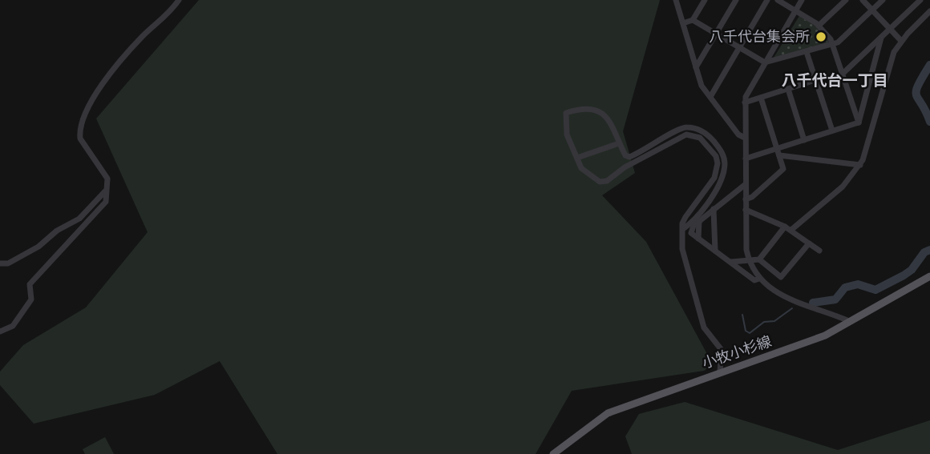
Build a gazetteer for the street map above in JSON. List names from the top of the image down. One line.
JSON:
{"streets":{"main road":["小牧小杉線"]},"districts":["八千代台一丁目"],"places":["八千代台集会所"]}
